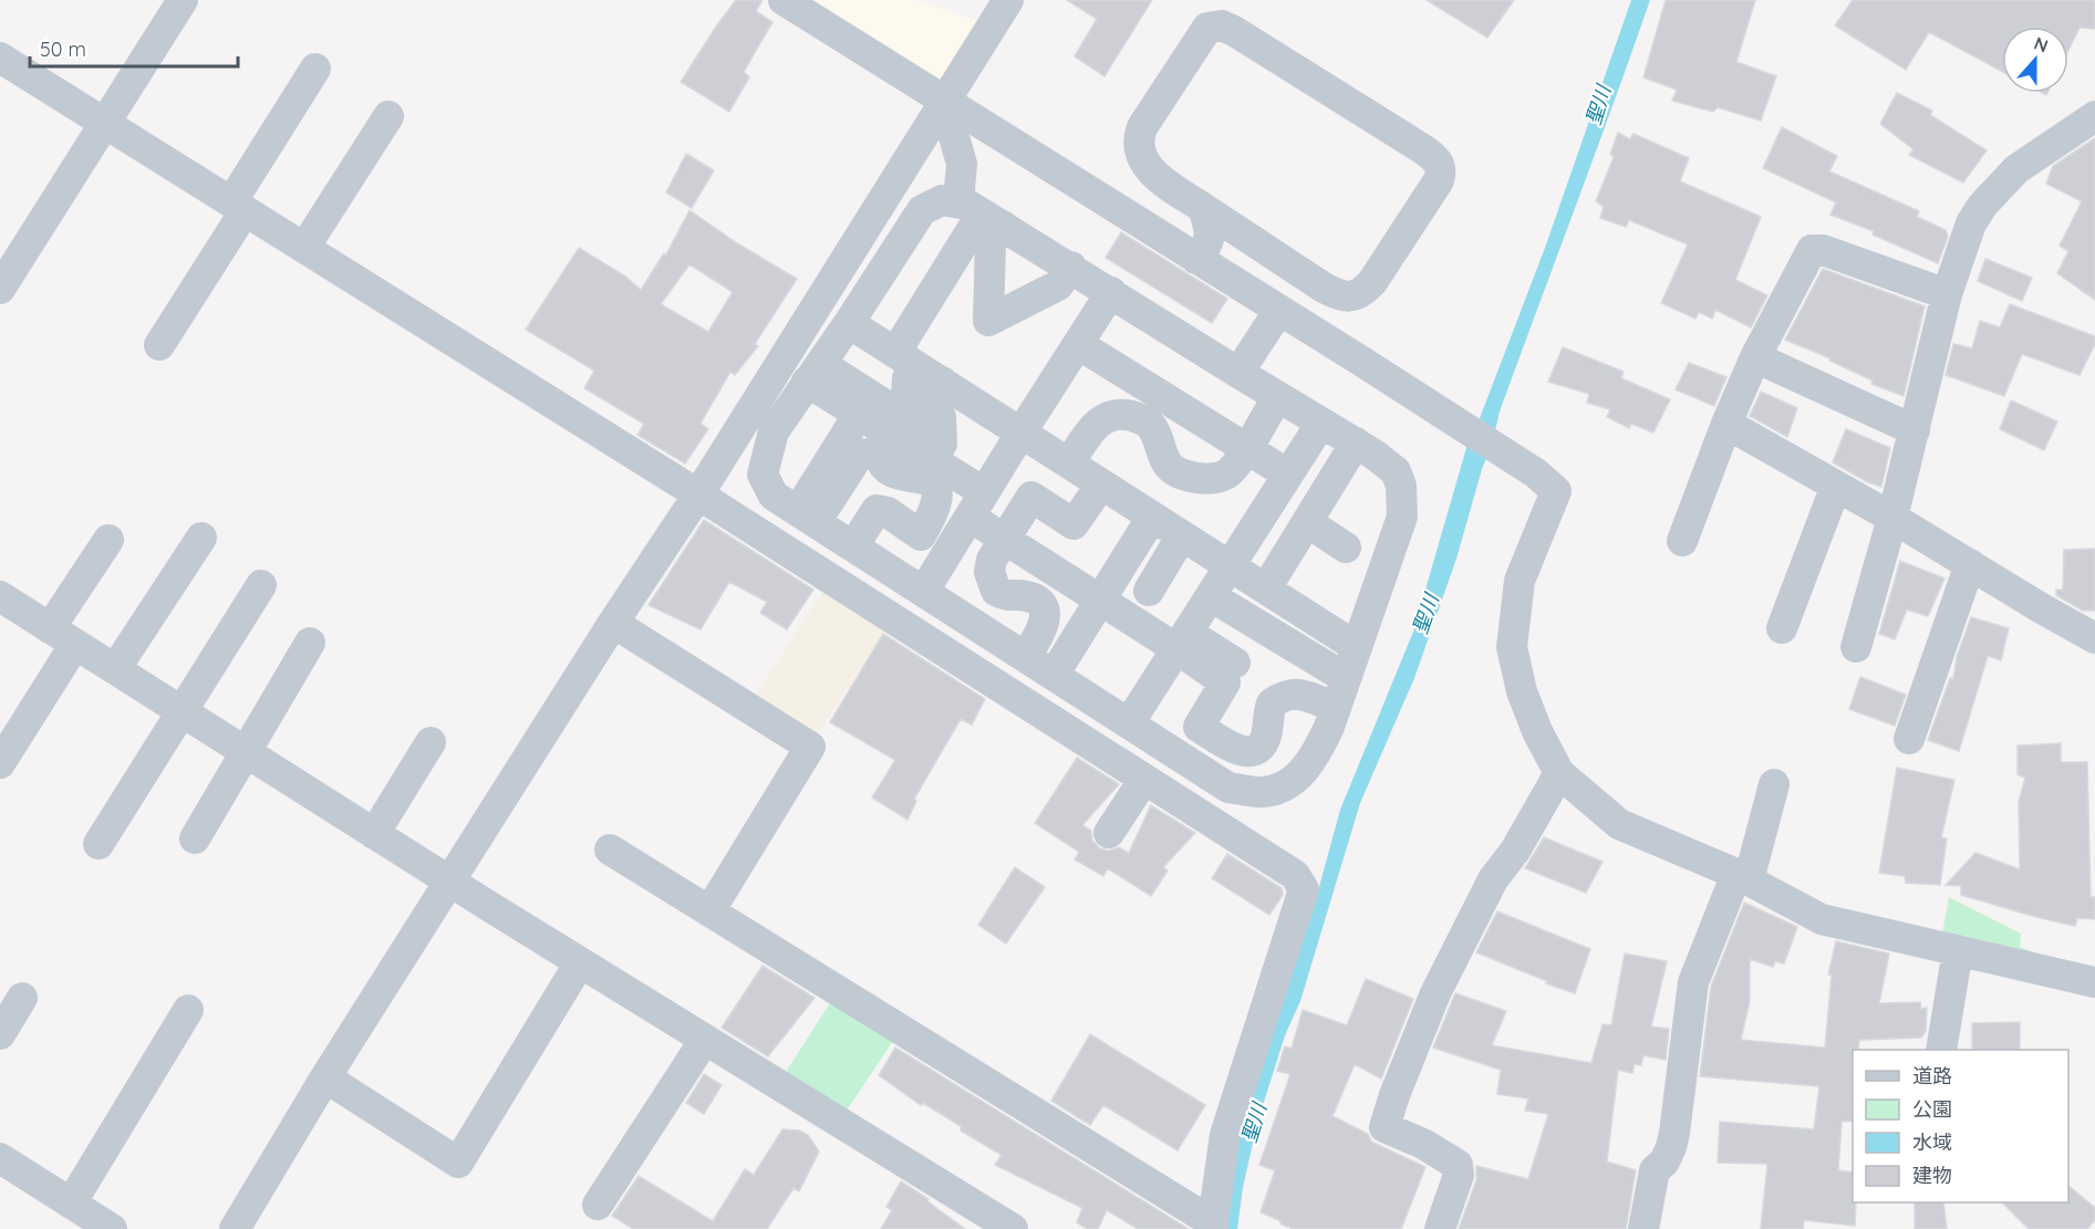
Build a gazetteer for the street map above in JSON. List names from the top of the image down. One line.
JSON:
{"water":["聖川"],"legend":["道路","公園","水域","建物"],"scale_bar":"50 m","north":"top"}
